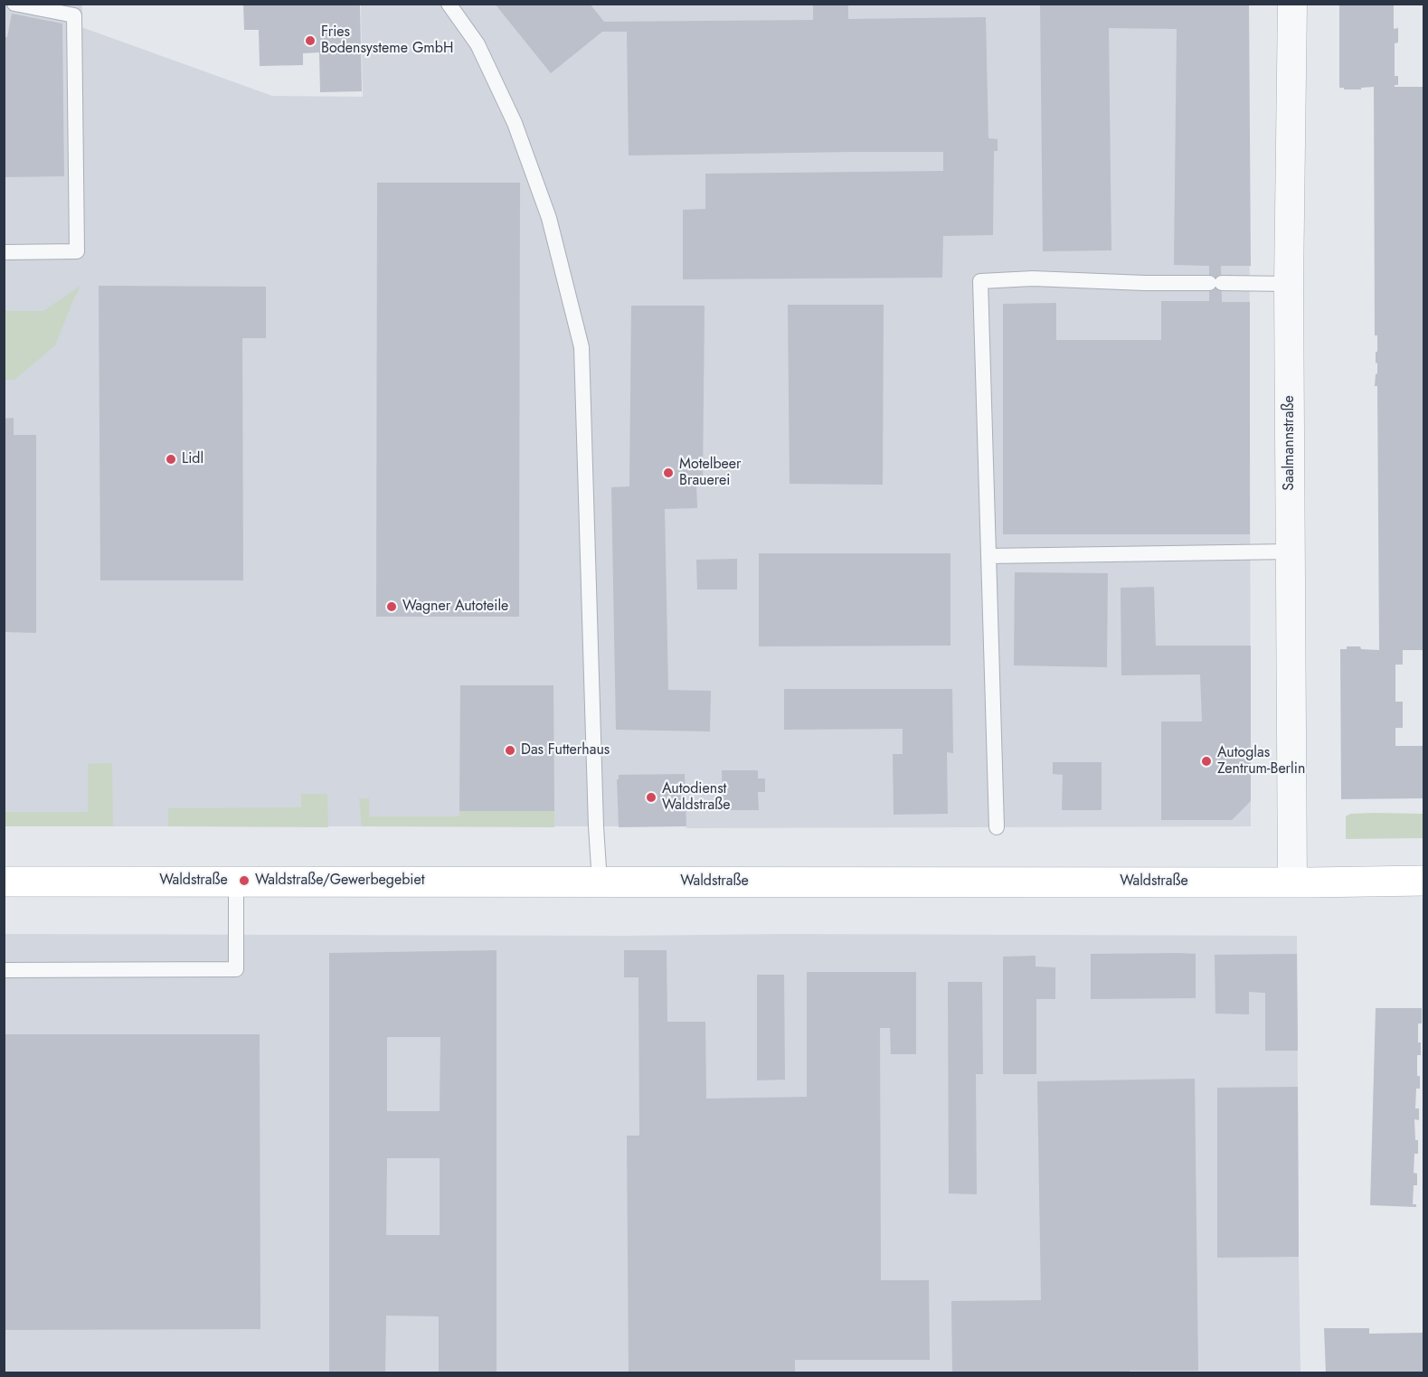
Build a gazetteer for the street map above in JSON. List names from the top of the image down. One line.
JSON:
{"streets":{"main road":["Waldstraße"],"street":["Saalmannstraße"]},"crossings":[["Saalmannstraße","Waldstraße"]],"places":["Fries Bodensysteme GmbH","Lidl","Motelbeer Brauerei","Wagner Autoteile","Das Futterhaus","Autoglas Zentrum-Berlin","Autodienst Waldstraße","Waldstraße/Gewerbegebiet"]}
